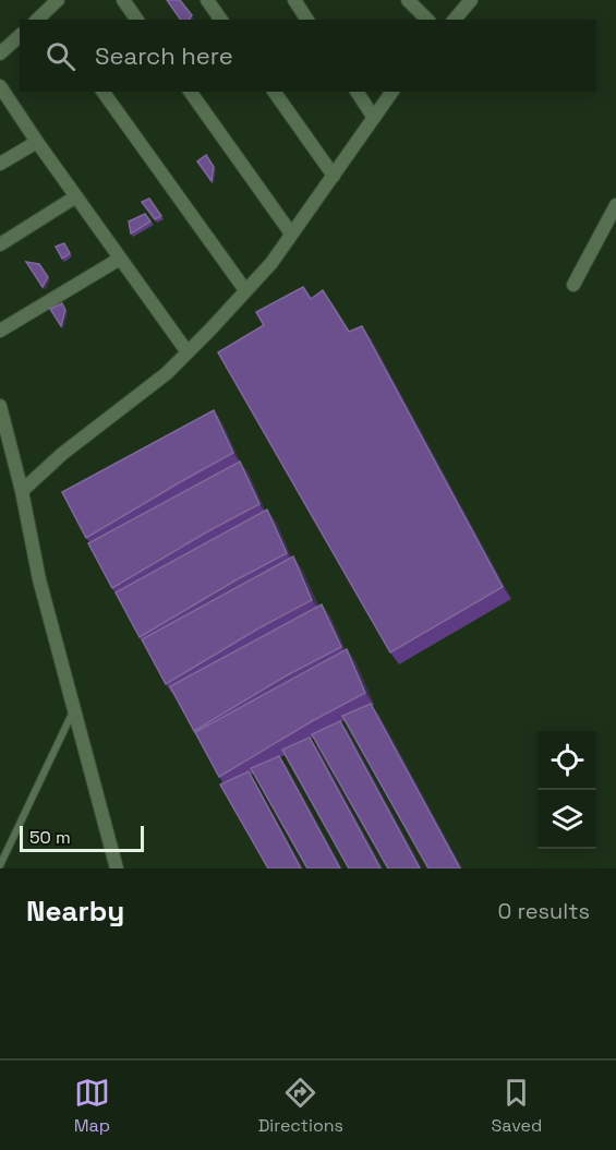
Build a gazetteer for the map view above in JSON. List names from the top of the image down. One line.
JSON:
{"scale_bar":"50 m","page":{"search":"Search here","scale":"50 m","heading":["Nearby","0 results"],"nav":["Map","Directions","Saved"]}}
